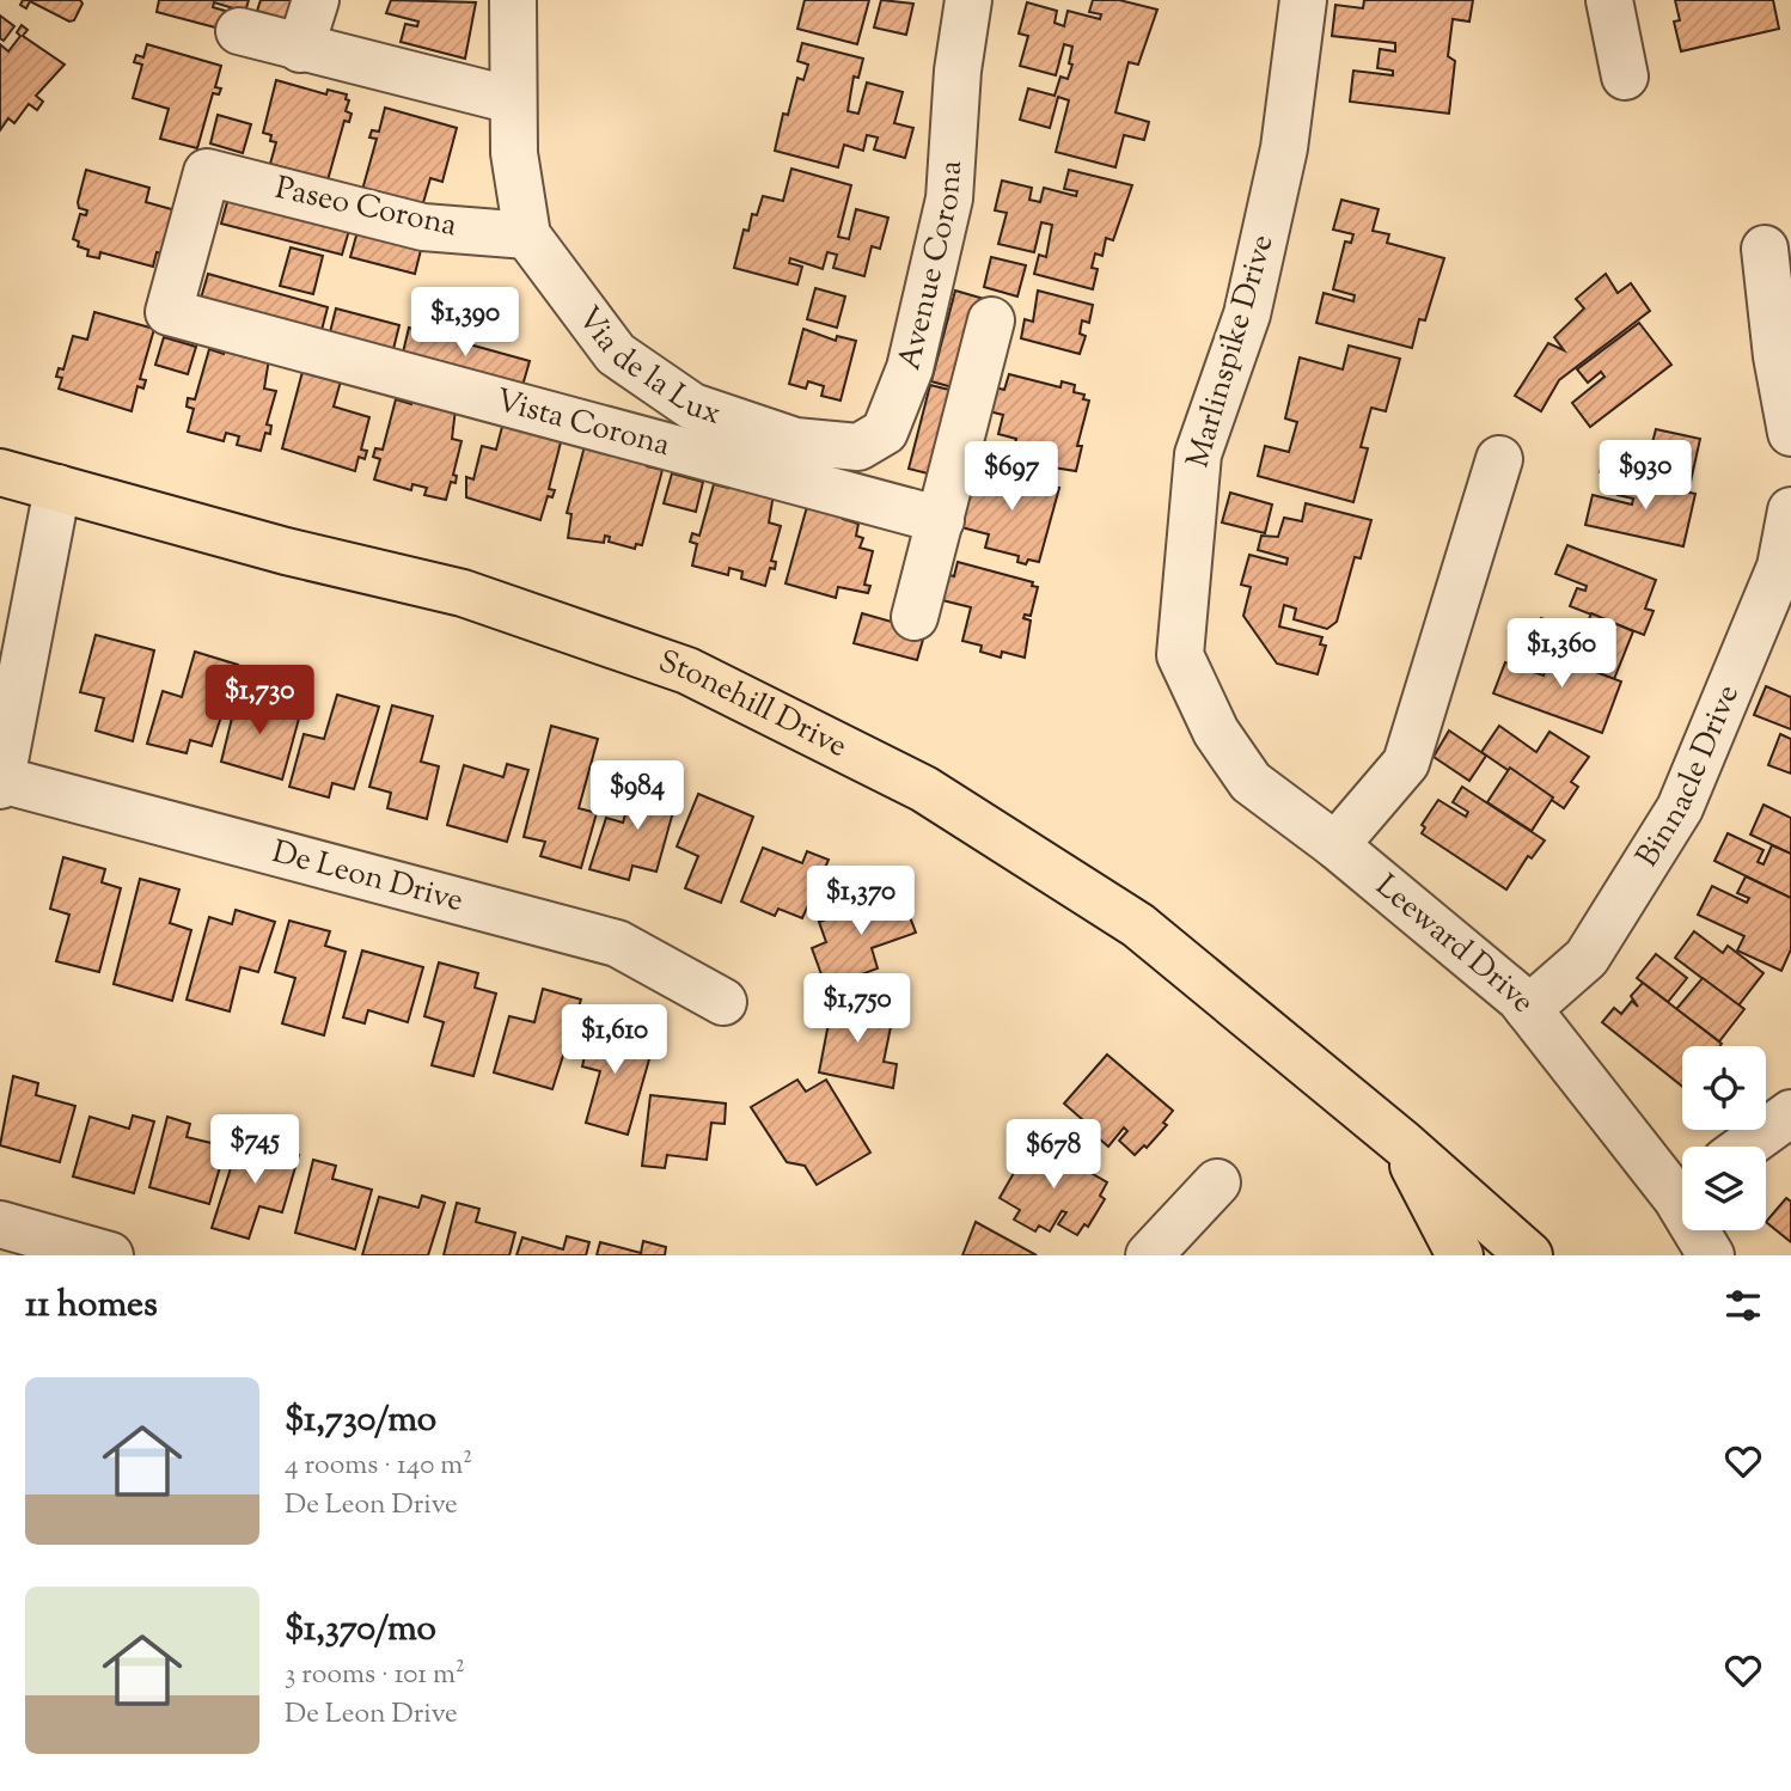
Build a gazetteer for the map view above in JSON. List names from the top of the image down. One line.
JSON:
{"streets":{"main road":["Stonehill Drive"],"street":["Paseo Corona","Avenue Corona","Marlinspike Drive","Via de la Lux","Vista Corona","Binnacle Drive","De Leon Drive","Leeward Drive"]},"crossings":[["Paseo Corona","Via de la Lux"],["Paseo Corona","Vista Corona"],["Avenue Corona","Via de la Lux"],["Avenue Corona","Vista Corona"],["Marlinspike Drive","Leeward Drive"],["Via de la Lux","Vista Corona"],["Binnacle Drive","Leeward Drive"]],"page":{"price":["$1,390","$930","$697","$1,360","$1,730","$984","$1,370","$1,750","$1,610","$745","$678"],"heading":"11 homes","list":[{"name":"$1,730/mo","note":"4 rooms · 140 m² · De Leon Drive"},{"name":"$1,370/mo","note":"3 rooms · 101 m² · De Leon Drive"}]}}
